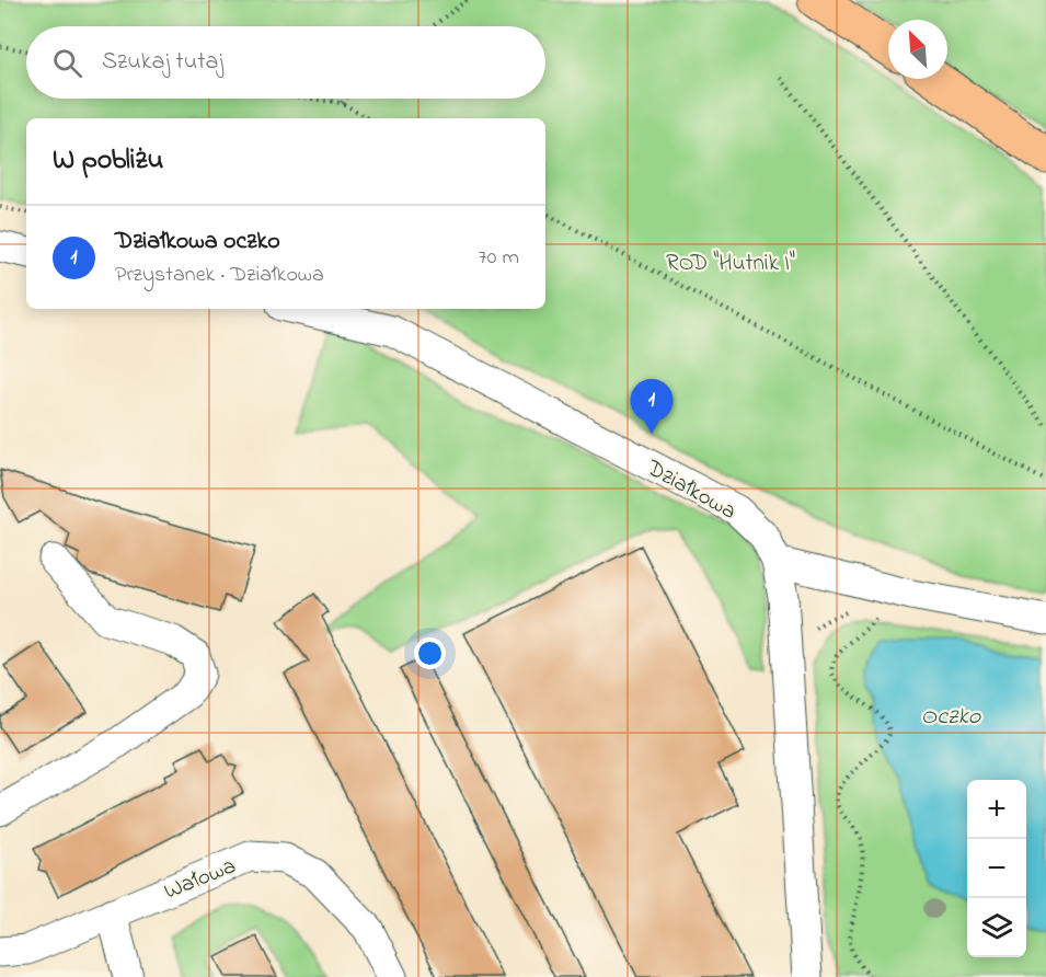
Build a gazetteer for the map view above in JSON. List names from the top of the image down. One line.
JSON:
{"streets":{"street":["Działkowa","Wałowa"]},"water":["Oczko"],"parks":["ROD \"Hutnik I\""],"north":"top left","page":{"search":"Szukaj tutaj","heading":"W pobliżu","list":[{"mark":"1","name":"Działkowa oczko","note":"Przystanek · Działkowa","value":"70 m"}],"pins":"1","map_buttons":["+","−"]}}
